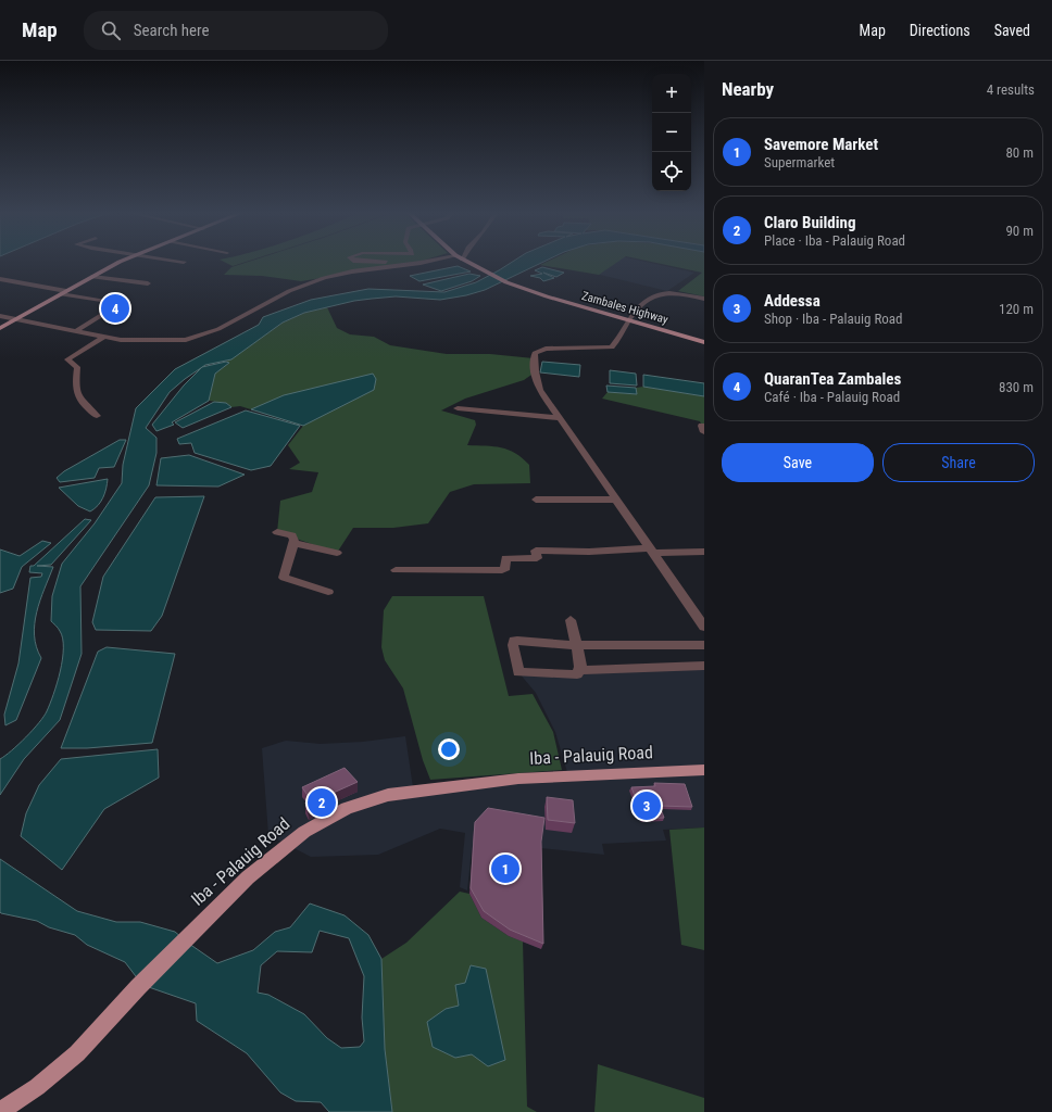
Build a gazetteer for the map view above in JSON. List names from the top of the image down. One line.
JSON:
{"streets":{"main road":["Zambales Highway","Iba - Palauig Road"]},"page":{"header":"Map","search":"Search here","nav":["Map","Directions","Saved"],"heading":["Nearby","4 results"],"map_buttons":["+","−"],"list":[{"mark":"1","name":"Savemore Market","note":"Supermarket","value":"80 m"},{"mark":"2","name":"Claro Building","note":"Place · Iba - Palauig Road","value":"90 m"},{"mark":"3","name":"Addessa","note":"Shop · Iba - Palauig Road","value":"120 m"},{"mark":"4","name":"QuaranTea Zambales","note":"Café · Iba - Palauig Road","value":"830 m"}],"pins":["4","2","3","1"],"buttons":["Save","Share"]}}
